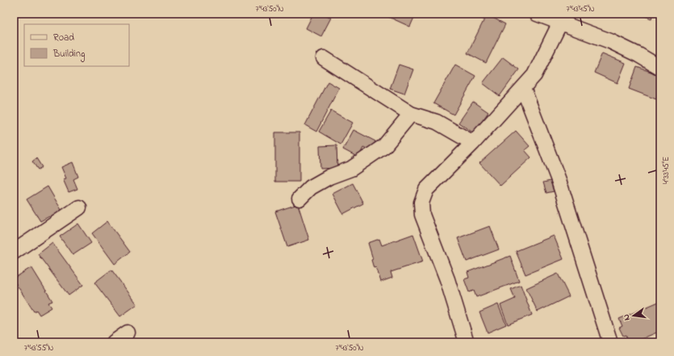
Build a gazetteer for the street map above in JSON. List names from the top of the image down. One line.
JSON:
{"legend":["Road","Building"],"north":"left","coordinates":["7°43'50\"N","7°43'45\"N","4°33'45\"E","7°43'55\"N"]}
